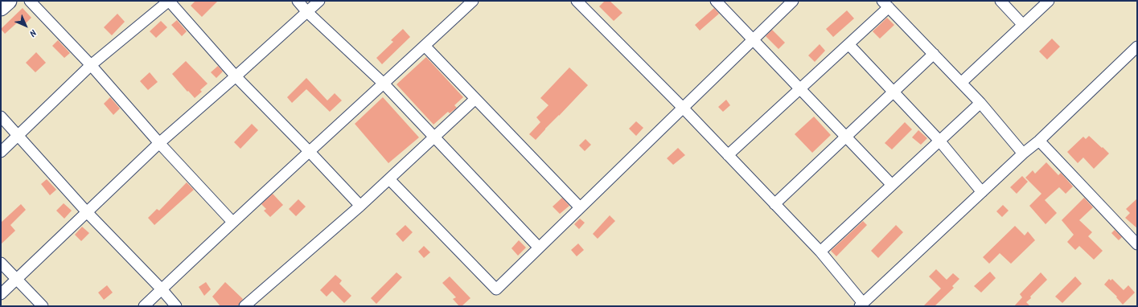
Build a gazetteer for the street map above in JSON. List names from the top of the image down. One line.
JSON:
{"north":"bottom right"}
